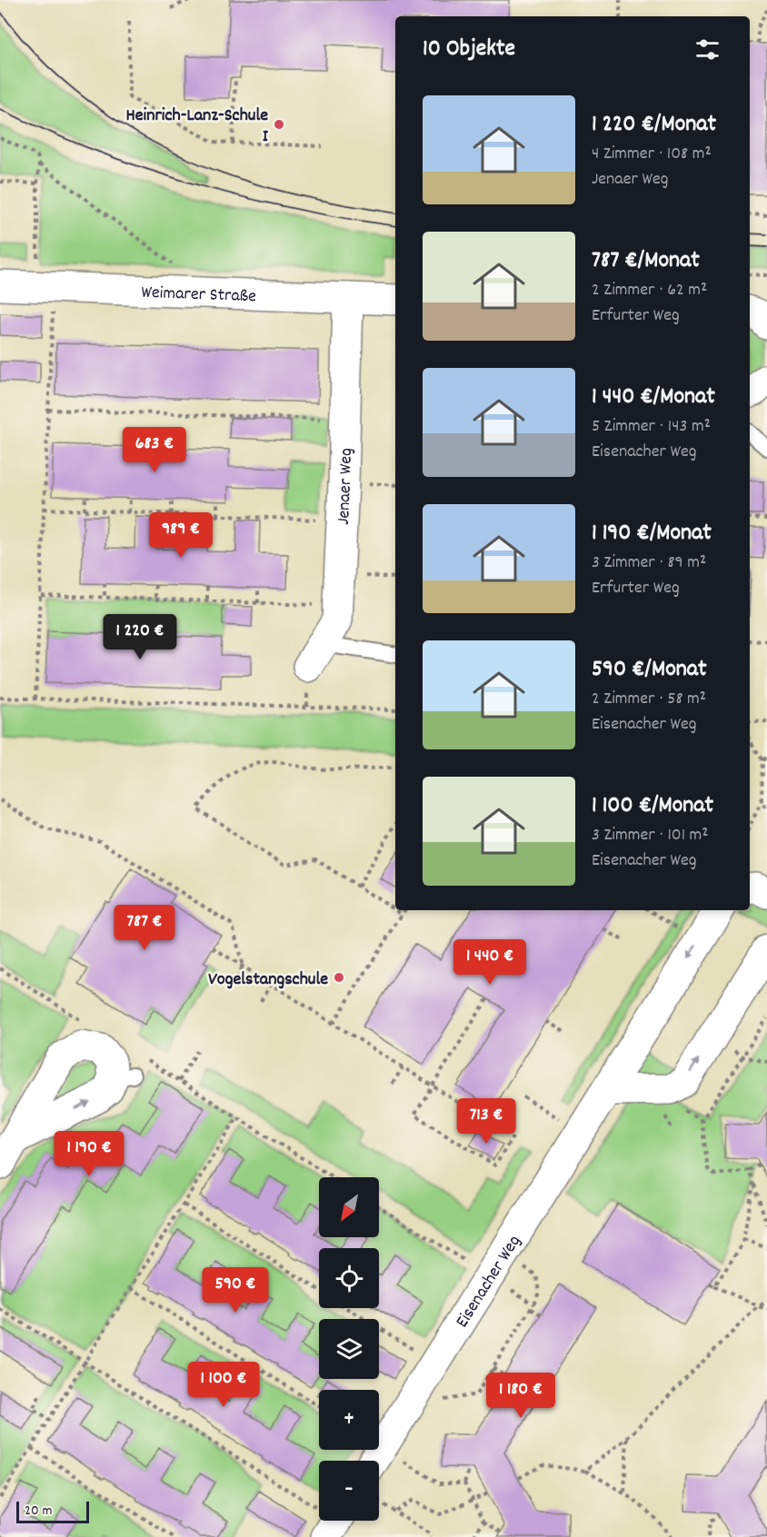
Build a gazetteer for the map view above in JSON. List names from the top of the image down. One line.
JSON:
{"streets":{"street":["Weimarer Straße","Jenaer Weg","Eisenacher Weg"]},"crossings":[["Weimarer Straße","Jenaer Weg"]],"places":["Heinrich-Lanz-Schule I","Vogelstangschule"],"scale_bar":"20 m","north":"bottom left","page":{"heading":"10 Objekte","list":[{"name":"1 220 €/Monat","note":"4 Zimmer · 108 m² · Jenaer Weg"},{"name":"787 €/Monat","note":"2 Zimmer · 62 m² · Erfurter Weg"},{"name":"1 440 €/Monat","note":"5 Zimmer · 143 m² · Eisenacher Weg"},{"name":"1 190 €/Monat","note":"3 Zimmer · 89 m² · Erfurter Weg"},{"name":"590 €/Monat","note":"2 Zimmer · 58 m² · Eisenacher Weg"},{"name":"1 100 €/Monat","note":"3 Zimmer · 101 m² · Eisenacher Weg"}],"price":["683 €","989 €","1 220 €","787 €","1 440 €","713 €","1 190 €","590 €","1 100 €","1 180 €"],"map_buttons":["+","−"],"scale":"20 m"}}
